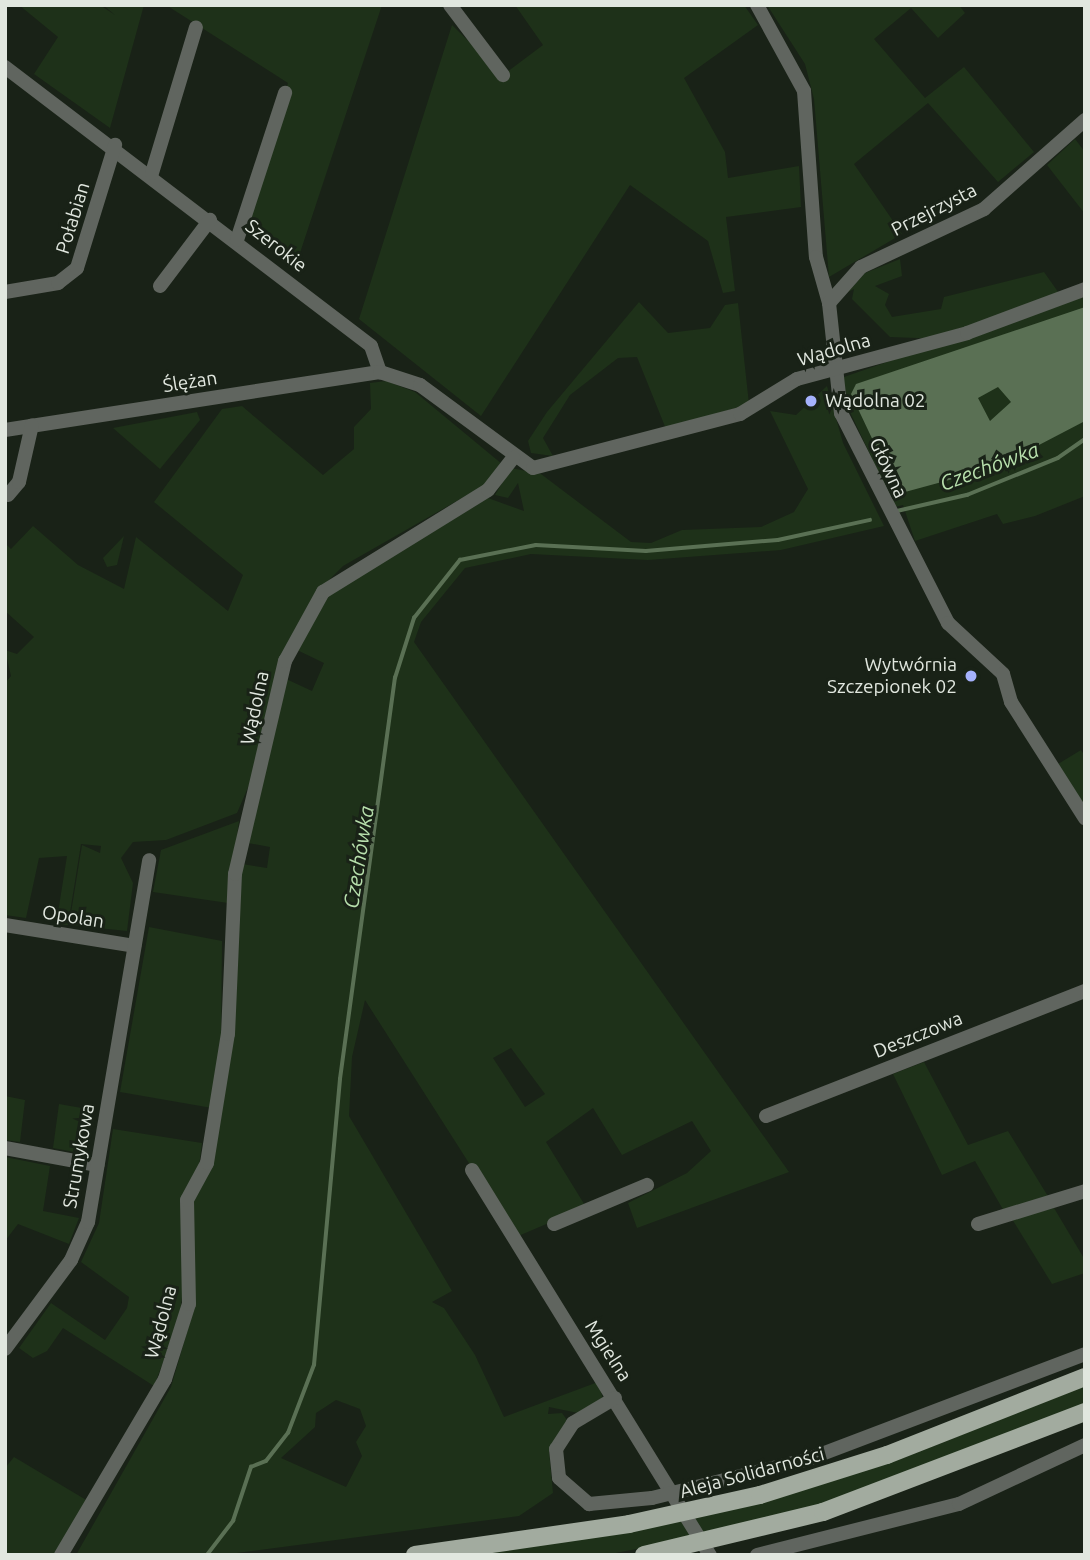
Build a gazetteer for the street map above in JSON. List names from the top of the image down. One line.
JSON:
{"streets":{"main road":["Aleja Solidarności"],"street":["Przejrzysta","Połabian","Szerokie","Wądolna","Ślężan","Główna","Opolan","Deszczowa","Strumykowa","Mgielna"]},"crossings":[["Przejrzysta","Główna"],["Połabian","Szerokie"],["Szerokie","Ślężan"],["Wądolna","Główna"],["Opolan","Strumykowa"]],"water":["Czechówka"],"places":["Wądolna 02","Wytwórnia Szczepionek 02"]}
